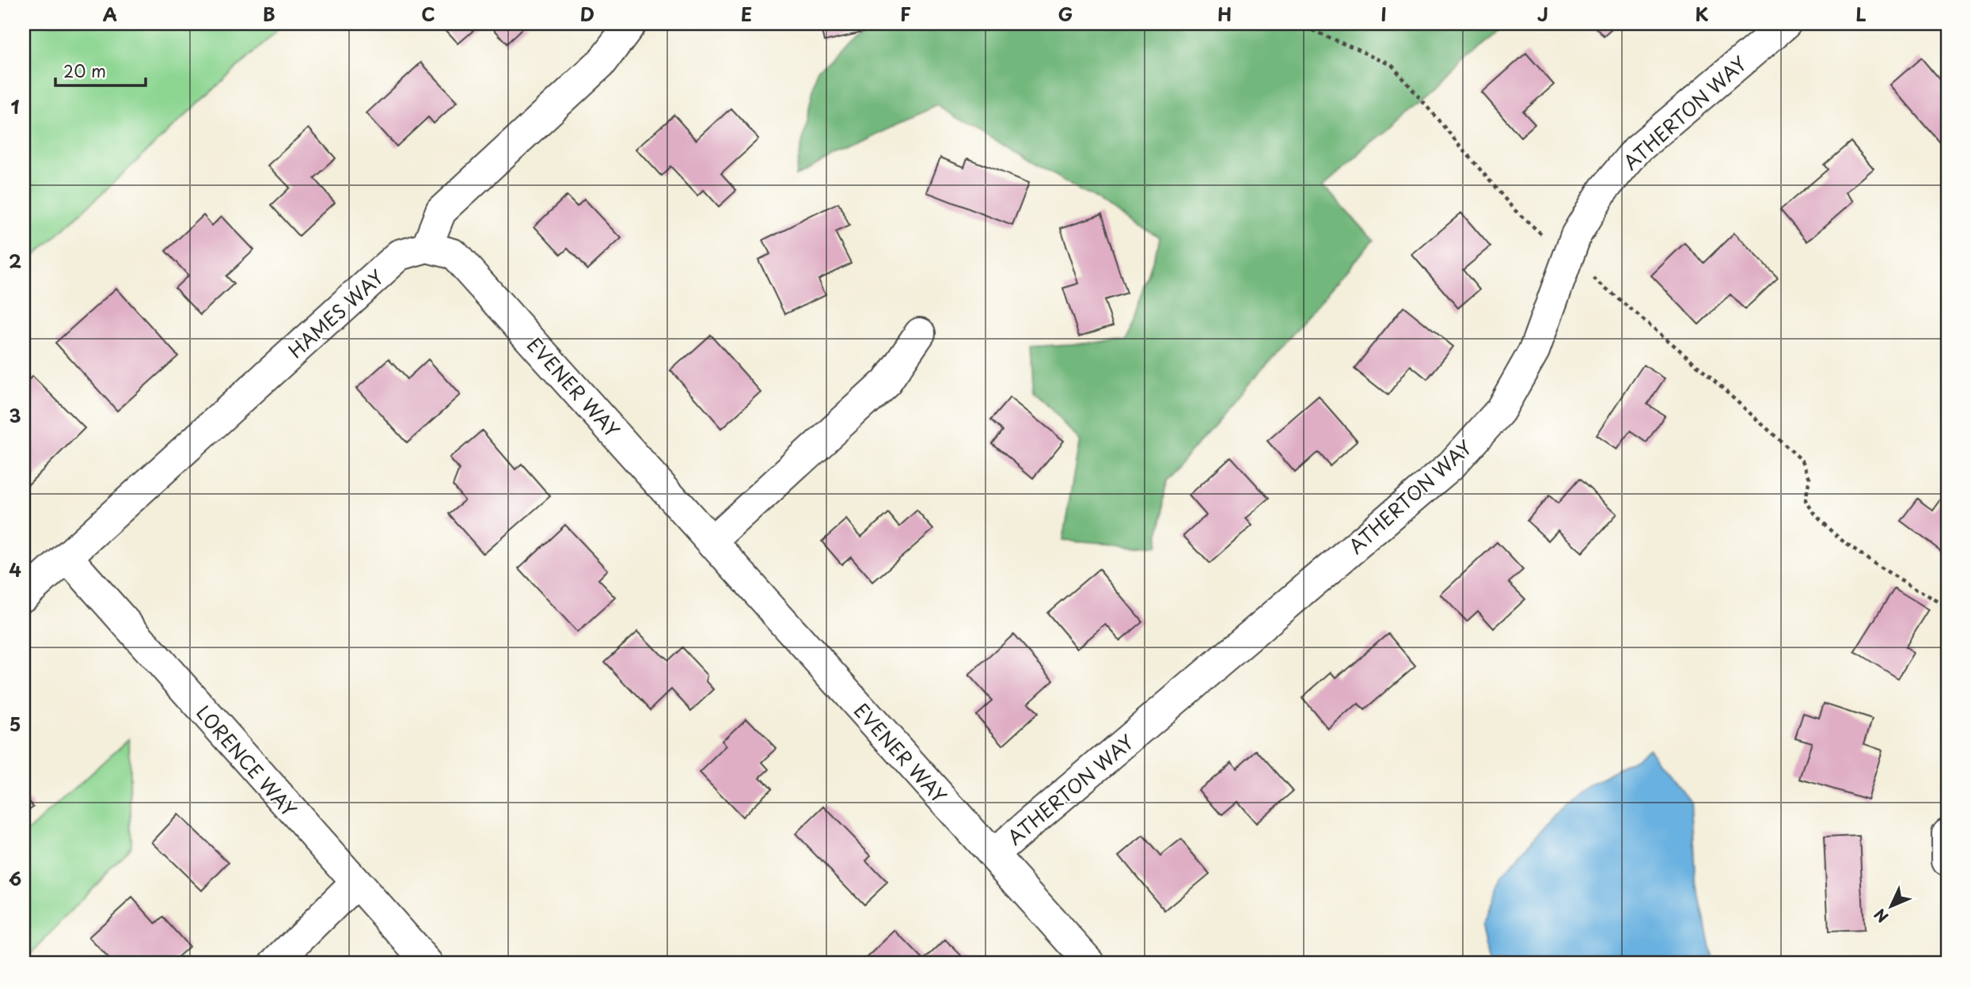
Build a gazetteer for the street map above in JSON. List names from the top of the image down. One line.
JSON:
{"streets":{"street":["ATHERTON WAY","HAMES WAY","EVENER WAY","LORENCE WAY"]},"crossings":[["ATHERTON WAY","EVENER WAY"],["HAMES WAY","EVENER WAY"],["HAMES WAY","LORENCE WAY"]],"scale_bar":"20 m","north":"bottom left","grid":{"columns":["A","B","C","D","E","F","G","H","I","J","K","L"],"rows":["1","2","3","4","5","6"]}}
